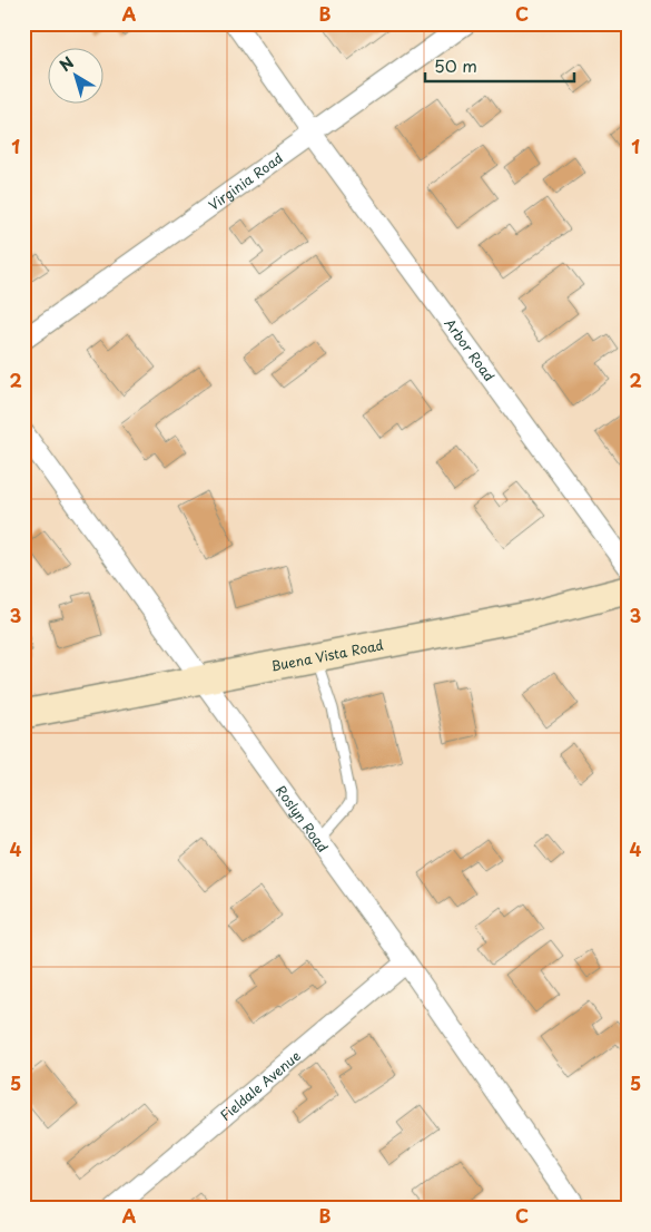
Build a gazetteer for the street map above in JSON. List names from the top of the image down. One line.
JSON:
{"streets":{"street":["Virginia Road","Arbor Road","Buena Vista Road","Roslyn Road","Fieldale Avenue"]},"crossings":[["Virginia Road","Arbor Road"],["Buena Vista Road","Roslyn Road"],["Roslyn Road","Fieldale Avenue"]],"scale_bar":"50 m","north":"top left","grid":{"columns":["A","B","C"],"rows":["1","2","3","4","5"]}}
